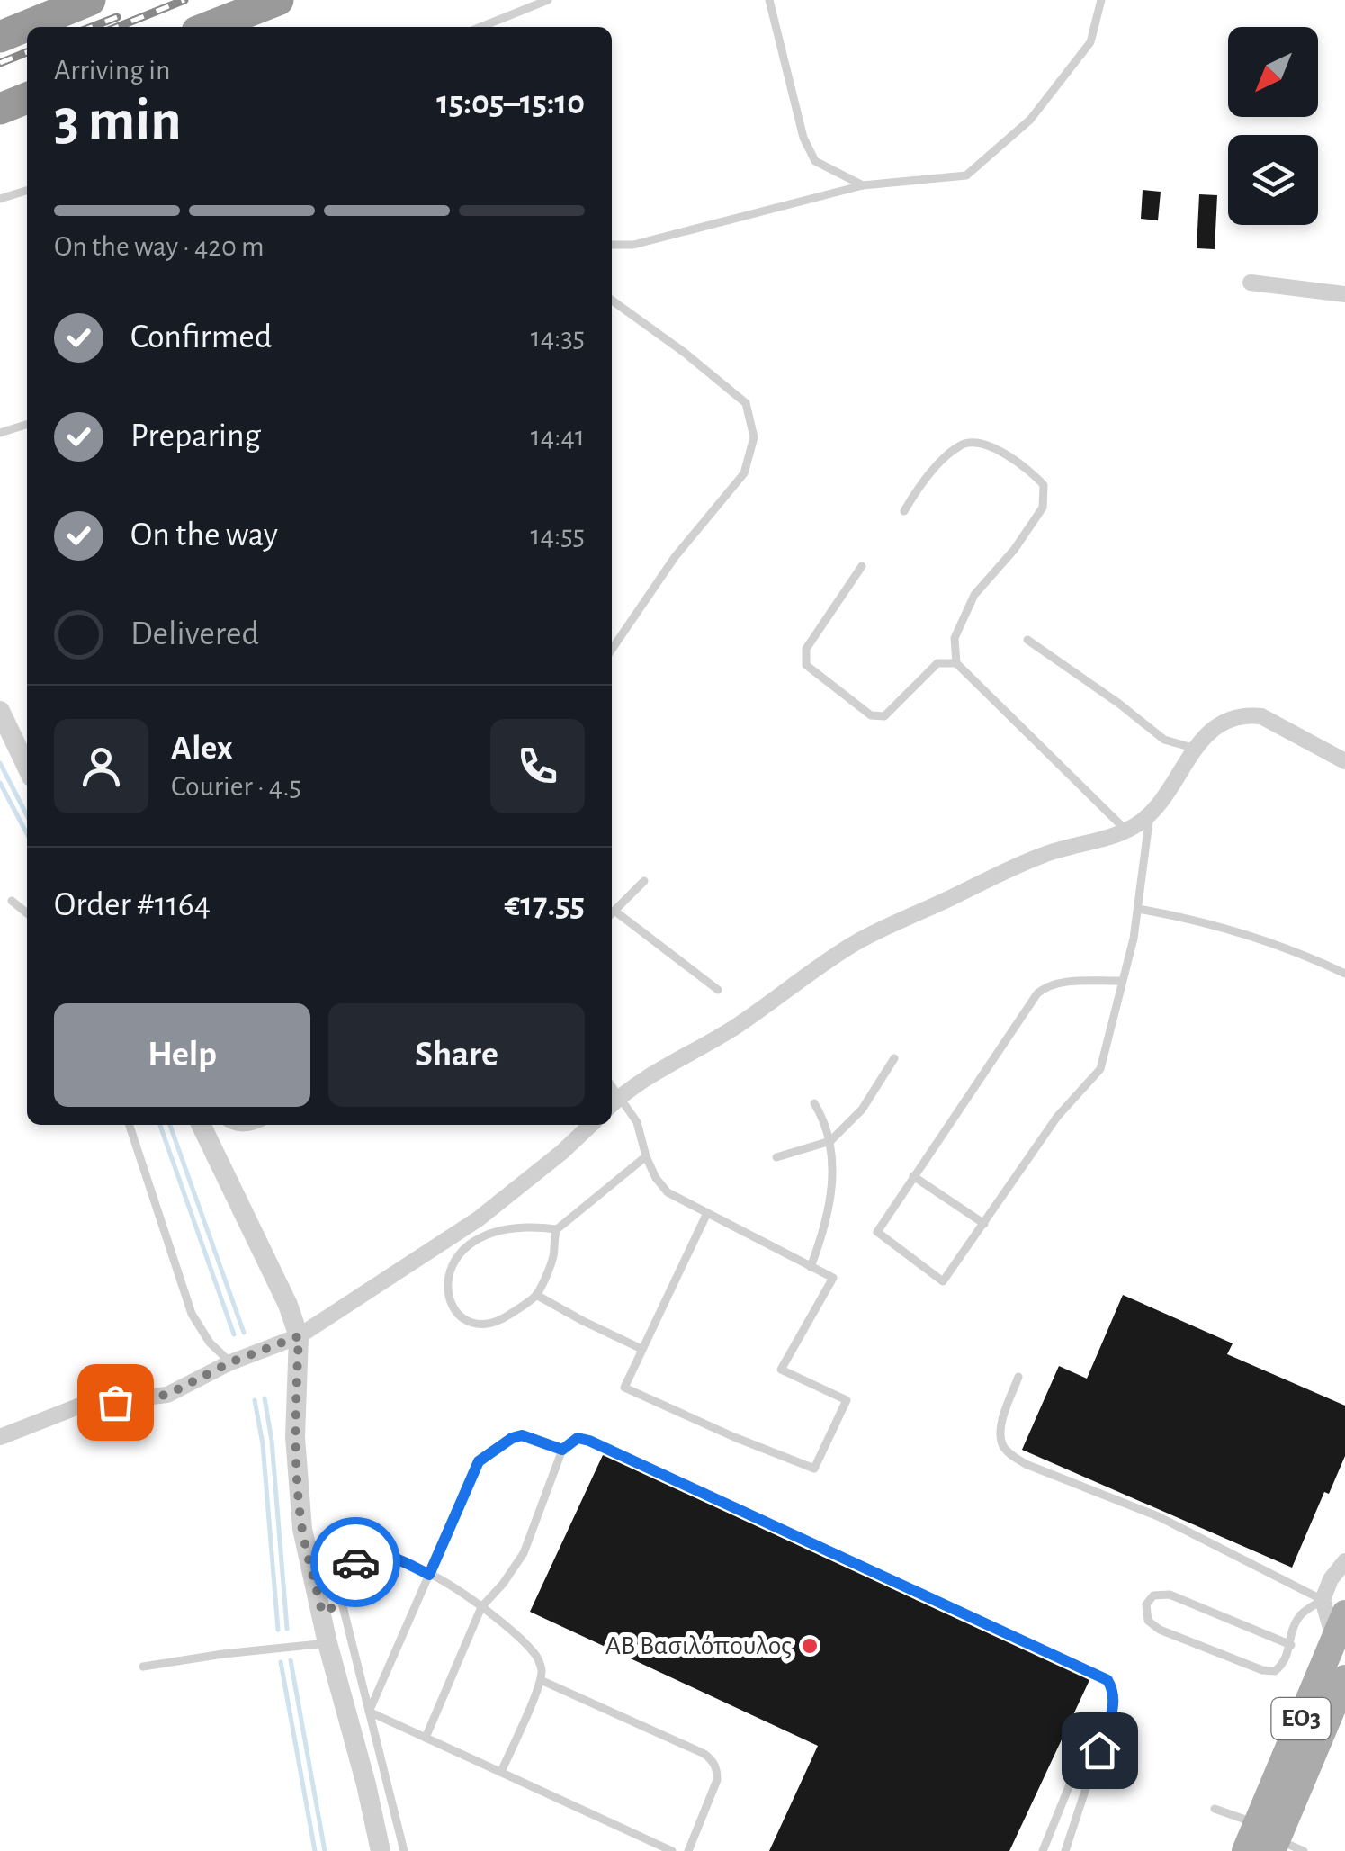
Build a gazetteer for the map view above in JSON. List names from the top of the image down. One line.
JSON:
{"streets":{"main road":["ΕΟ3"]},"places":["ΑΒ Βασιλόπουλος"],"north":"bottom left","page":{"heading":["3 min","Arriving in","15:05–15:10"],"panel":["Alex","Courier · 4.5","Order #1164","€17.55"],"bar":"On the way · 420 m","list":[["Confirmed","14:35"],["Preparing","14:41"],["On the way","14:55"],"Delivered"],"buttons":["Help","Share"]}}
